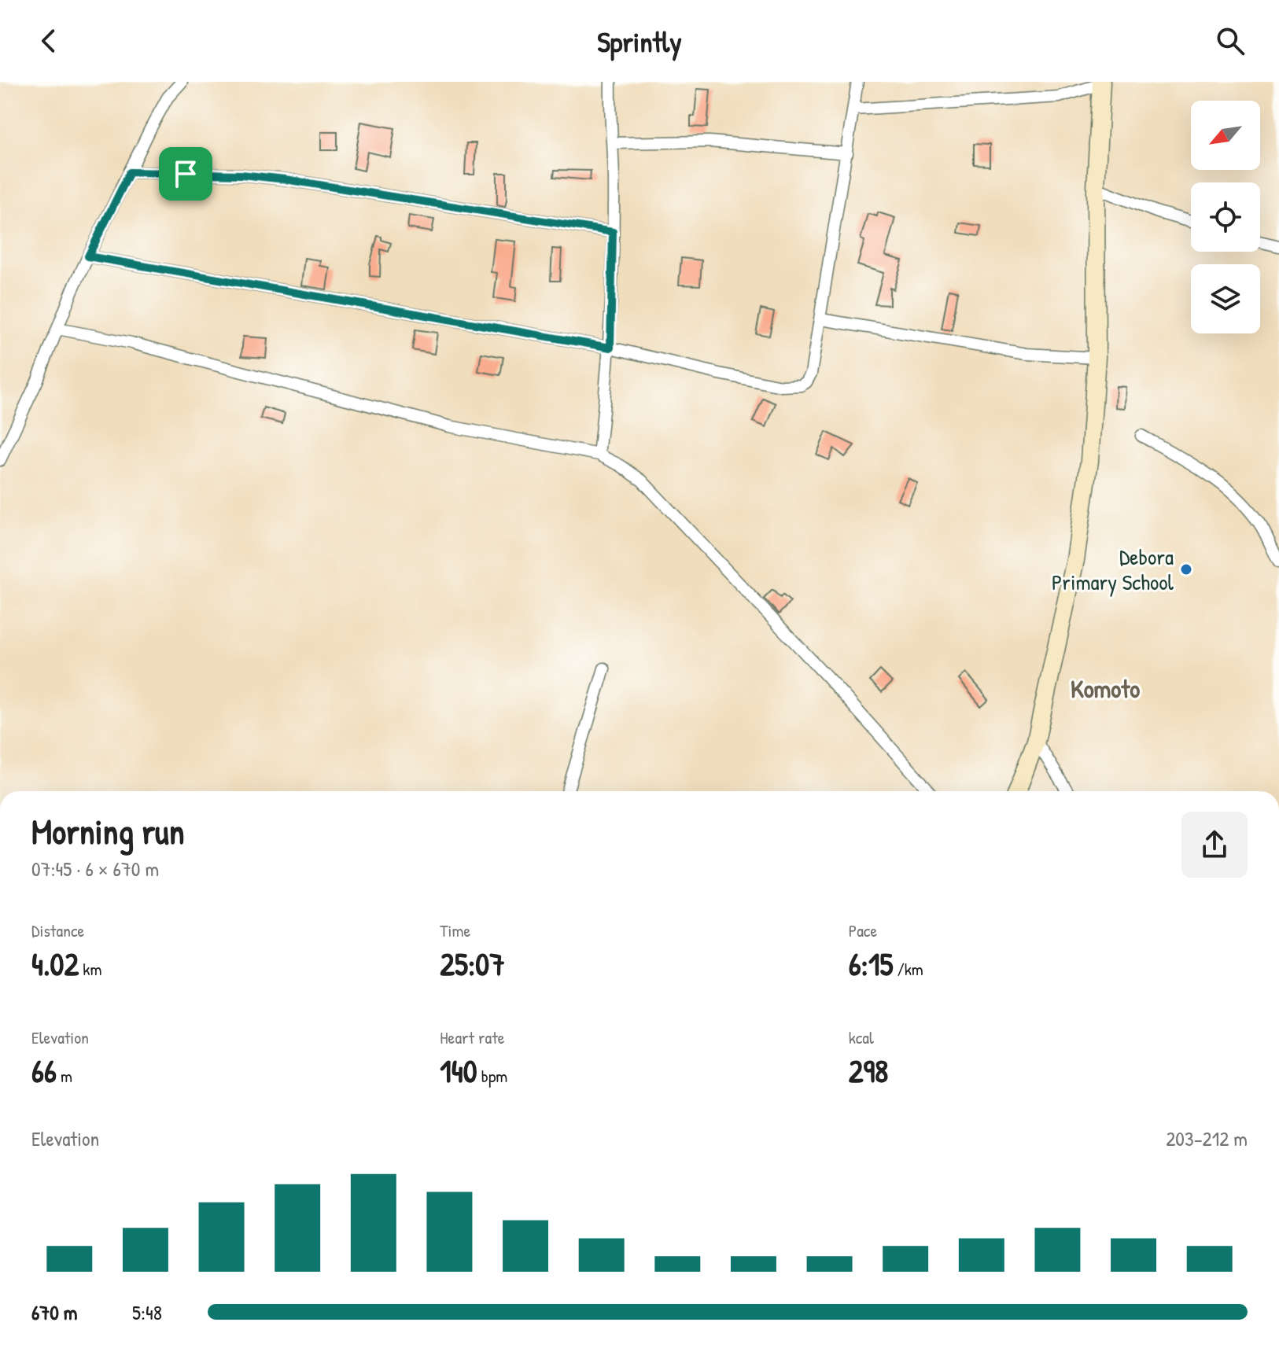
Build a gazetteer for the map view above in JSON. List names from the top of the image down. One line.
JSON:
{"districts":["Komoto"],"places":["Debora Primary School"],"north":"bottom left","page":{"header":"Sprintly","heading":["Morning run","07:45 · 6 × 670 m"],"stats":[["Distance","4.02 km"],["Time","25:07"],["Pace","6:15 /km"],["Elevation","66 m"],["Heart rate","140 bpm"],["kcal","298"]],"chart":["Elevation","203–212 m"],"list":[{"name":"670 m","note":"5:48"}]}}
